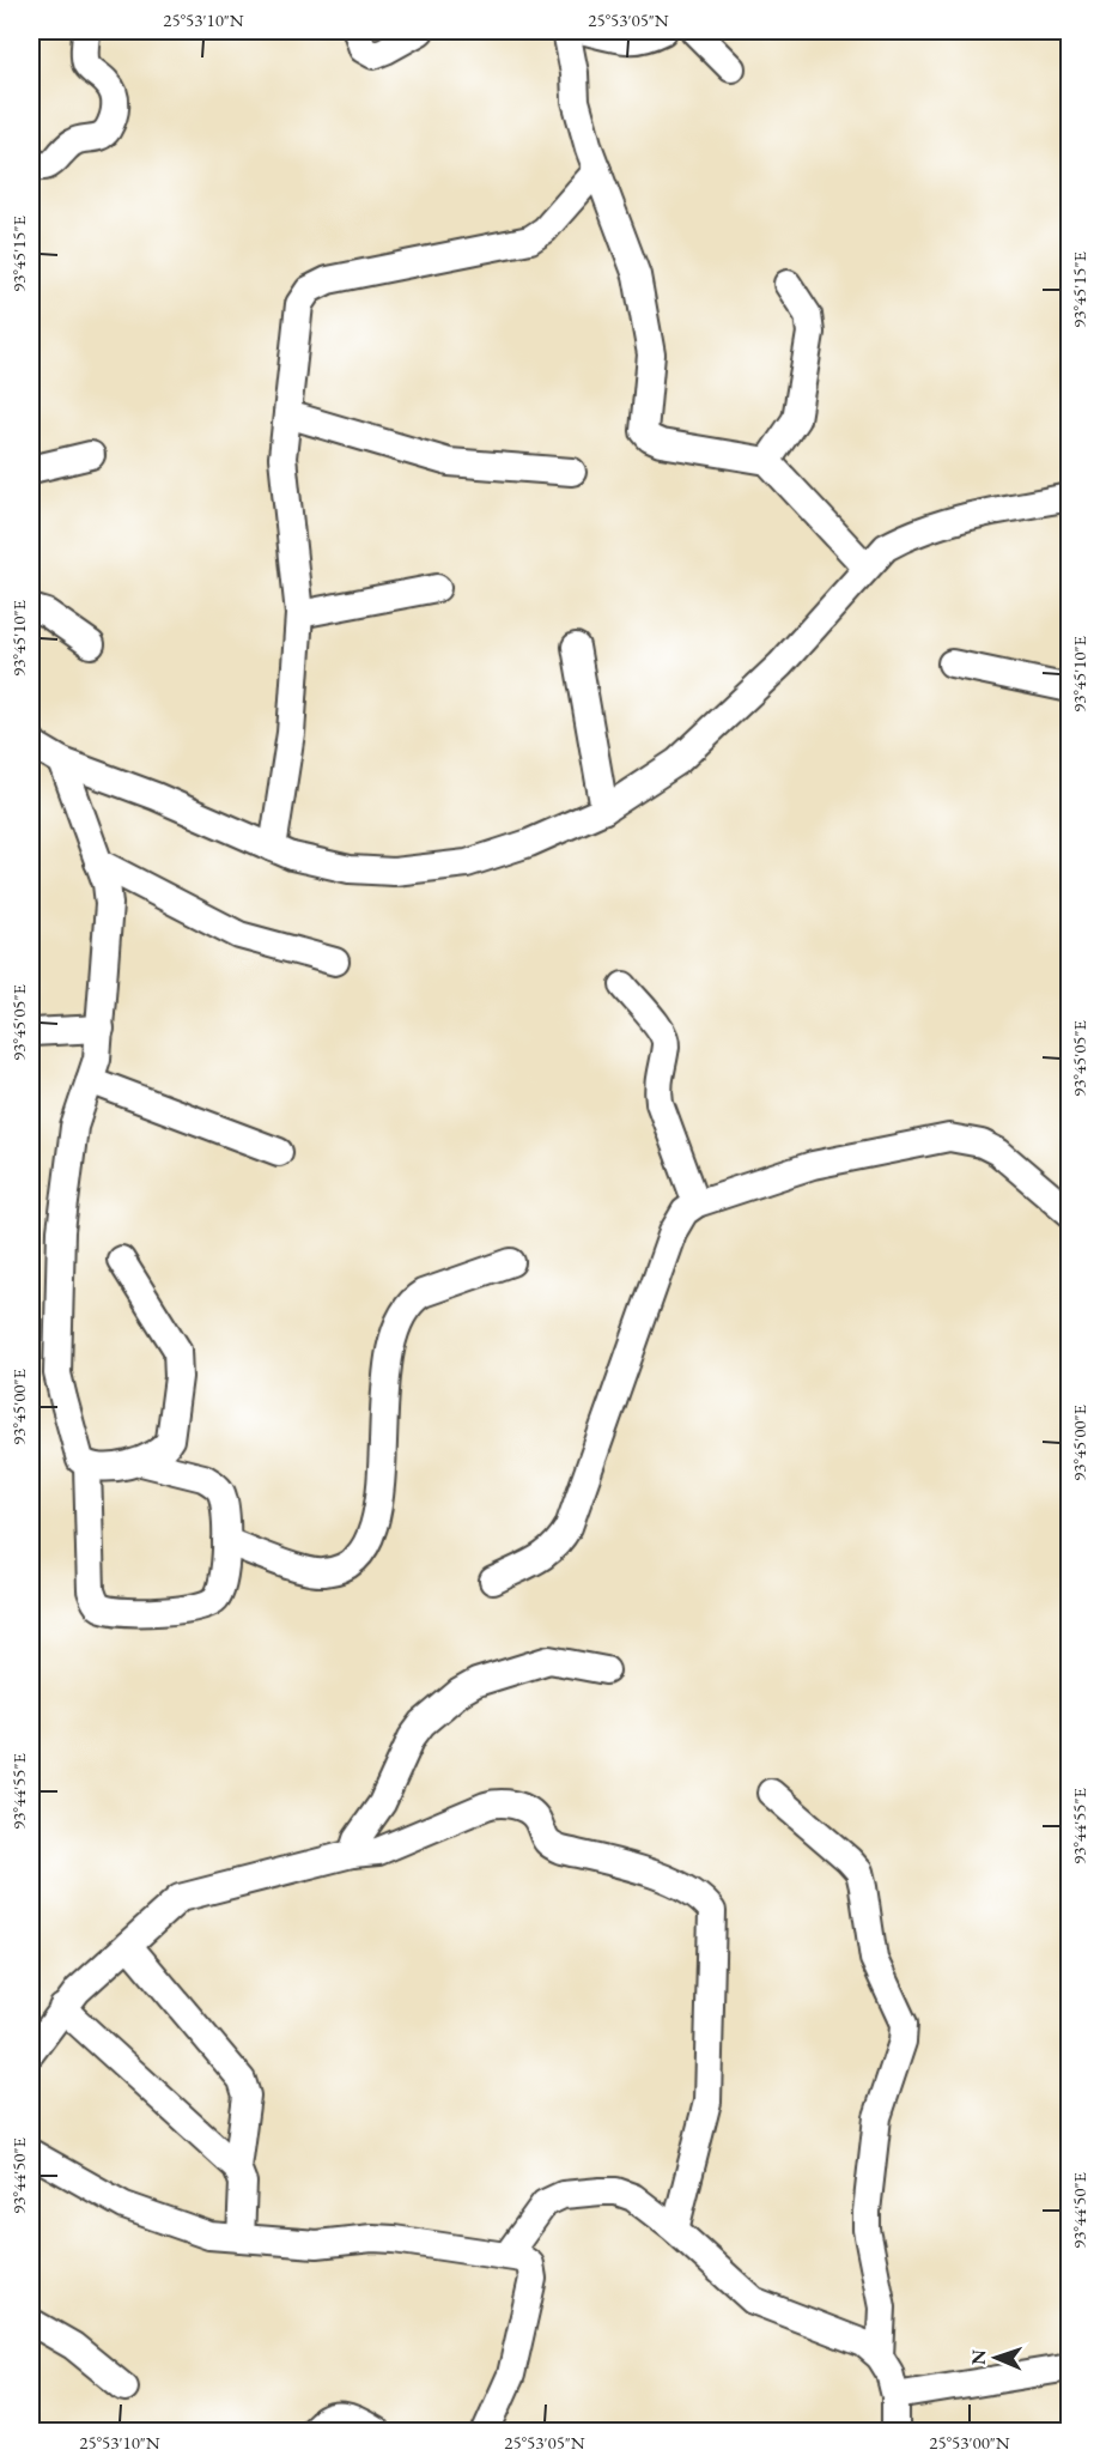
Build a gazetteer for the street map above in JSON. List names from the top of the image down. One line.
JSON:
{"north":"left","coordinates":["25°53'10\"N","25°53'05\"N","93°45'15\"E","93°45'10\"E","93°45'05\"E","93°45'00\"E","93°44'55\"E","93°44'50\"E","25°53'00\"N"]}
